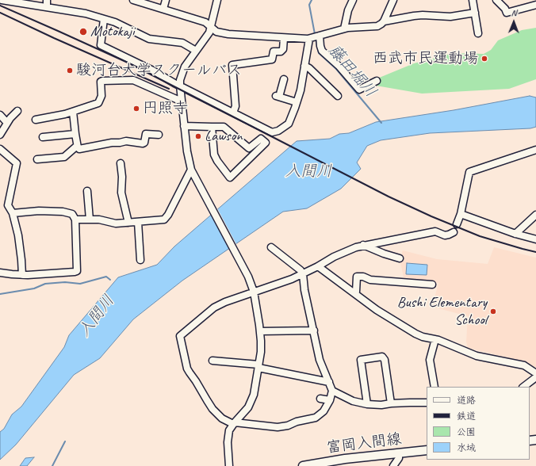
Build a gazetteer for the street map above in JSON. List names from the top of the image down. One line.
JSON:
{"streets":{"main road":["富岡入間線"]},"water":["藤田堀川","入間川"],"places":["Motokaji","西武市民運動場","駿河台大学スクールバス","円照寺","Lawson","Bushi Elementary School"],"legend":["道路","鉄道","公園","水域"],"north":"top"}
